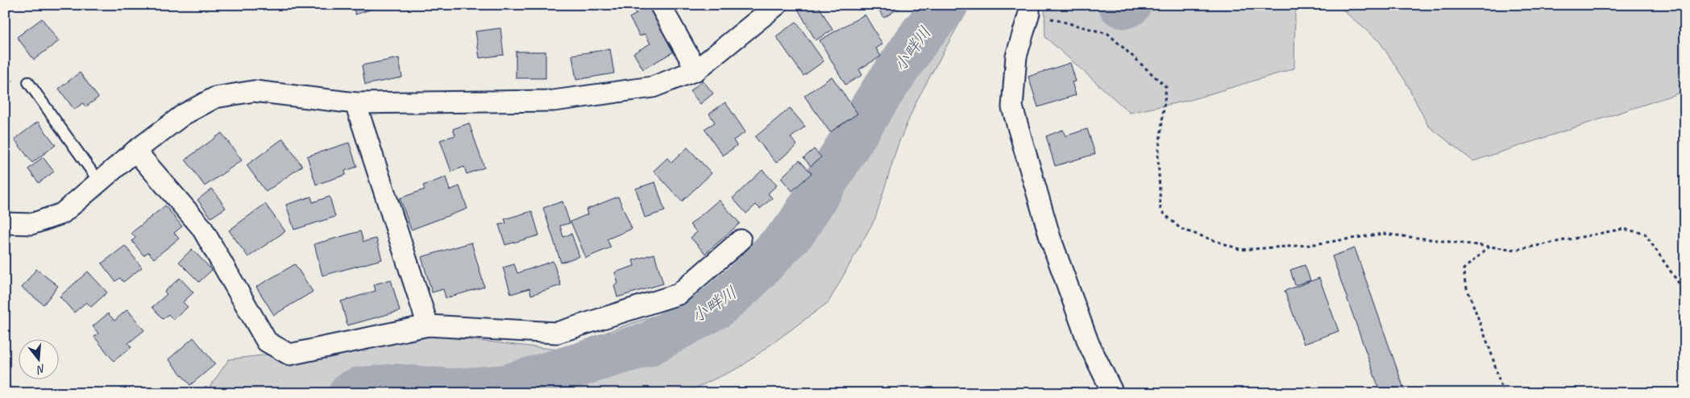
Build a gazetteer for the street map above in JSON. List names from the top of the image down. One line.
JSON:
{"water":["小畔川"],"north":"bottom"}
